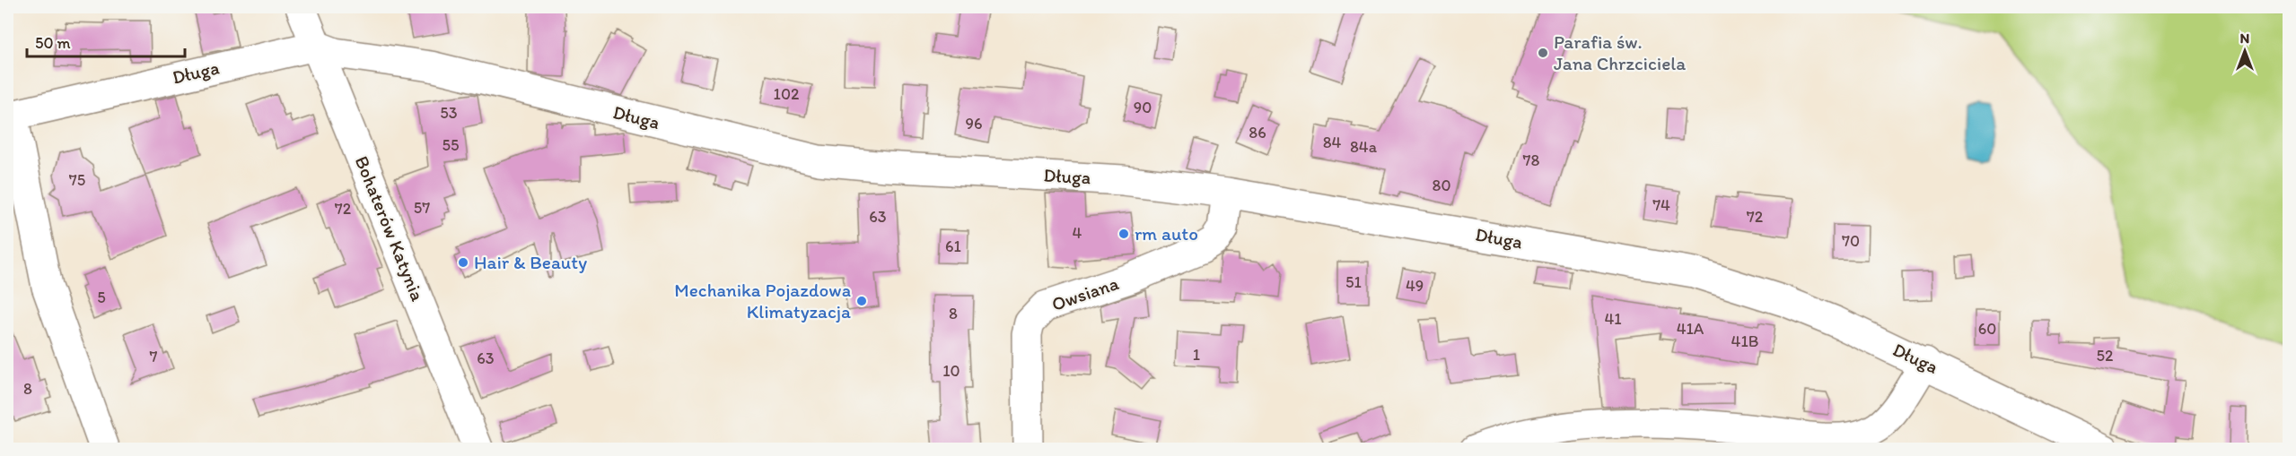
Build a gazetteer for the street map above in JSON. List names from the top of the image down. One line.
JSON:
{"streets":{"street":["Długa","Bohaterów Katynia","Owsiana"]},"crossings":[["Długa","Bohaterów Katynia"],["Długa","Owsiana"]],"places":["Parafia św. Jana Chrzciciela","rm auto","Hair & Beauty","Mechanika Pojazdowa Klimatyzacja"],"house_numbers":["102","90","53","96","86","84","55","84a","78","75","80","74","57","72","63","72","4","70","61","51","49","5","8","41","41A","60","41B","1","52","7","63","10","8"],"scale_bar":"50 m","north":"top"}
